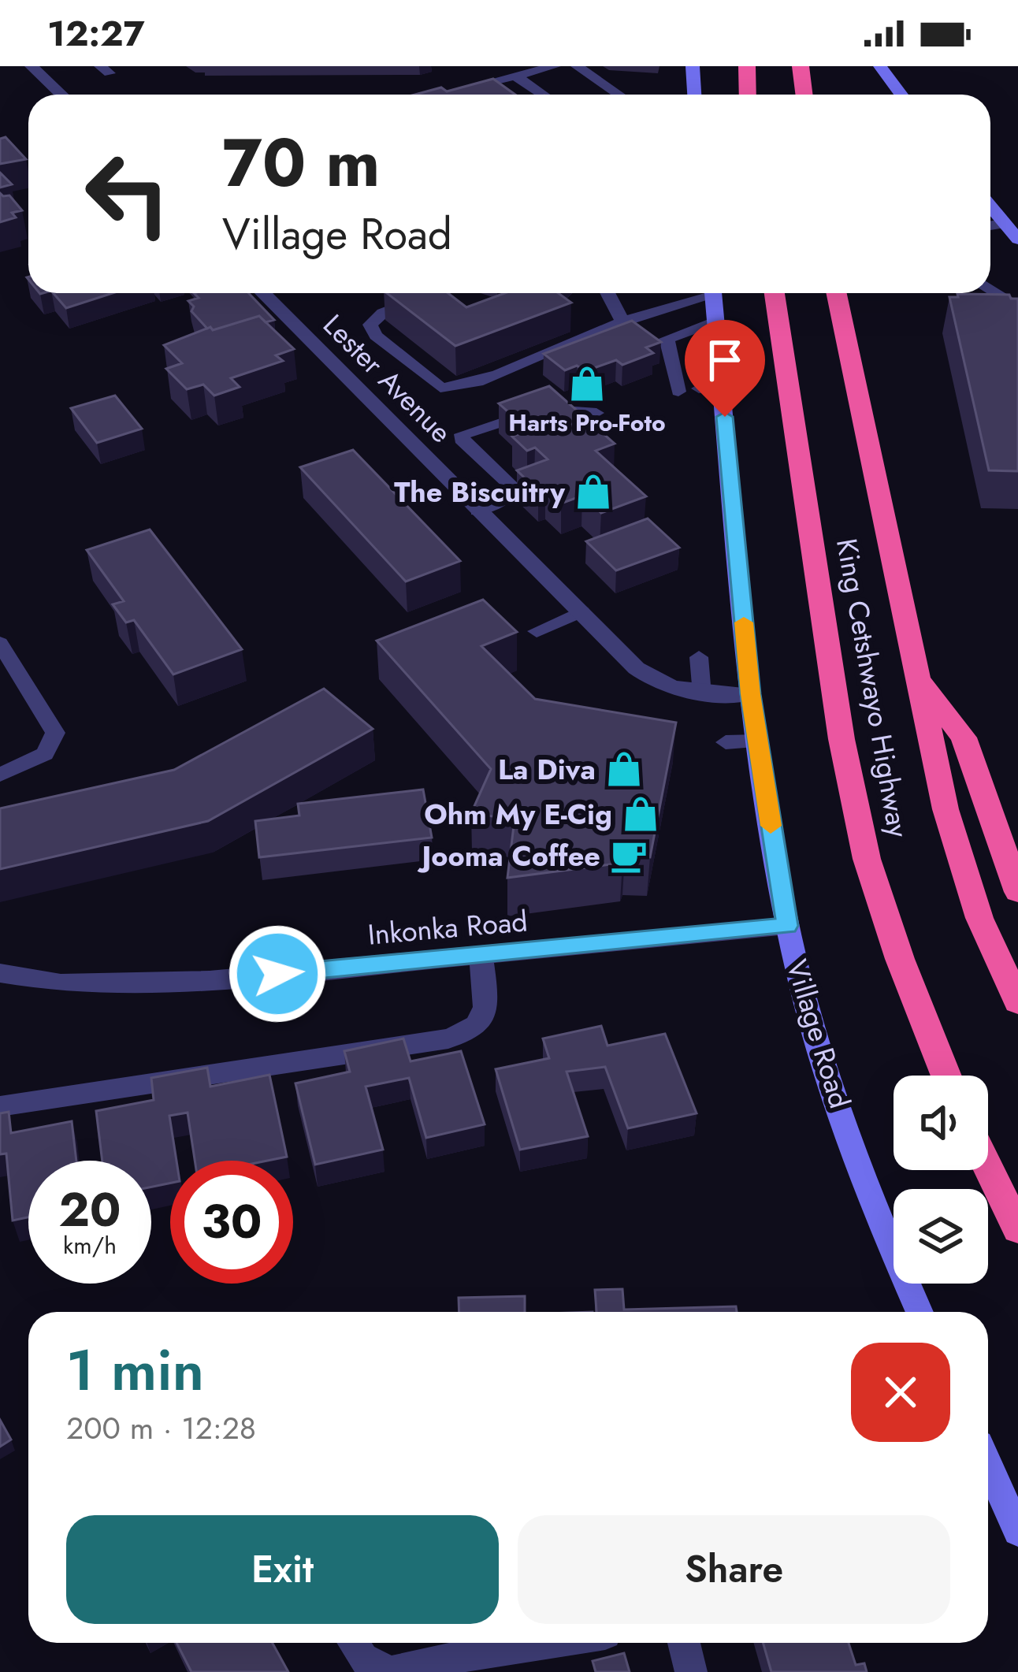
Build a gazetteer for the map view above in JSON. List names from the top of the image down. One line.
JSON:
{"streets":{"highway":["King Cetshwayo Highway"],"street":["Lester Avenue","Inkonka Road","Village Road"]},"crossings":[["Lester Avenue","Village Road"],["Inkonka Road","Village Road"]],"places":{"shop":["Harts Pro-Foto","The Biscuitry","La Diva","Ohm My E-Cig"],"cafe":["Jooma Coffee"]},"page":{"status":"12:27","turn":["70 m","Village Road"],"speed":"20 km/h","limit":"30","heading":["1 min","200 m · 12:28"],"buttons":["Exit","Share"]}}
